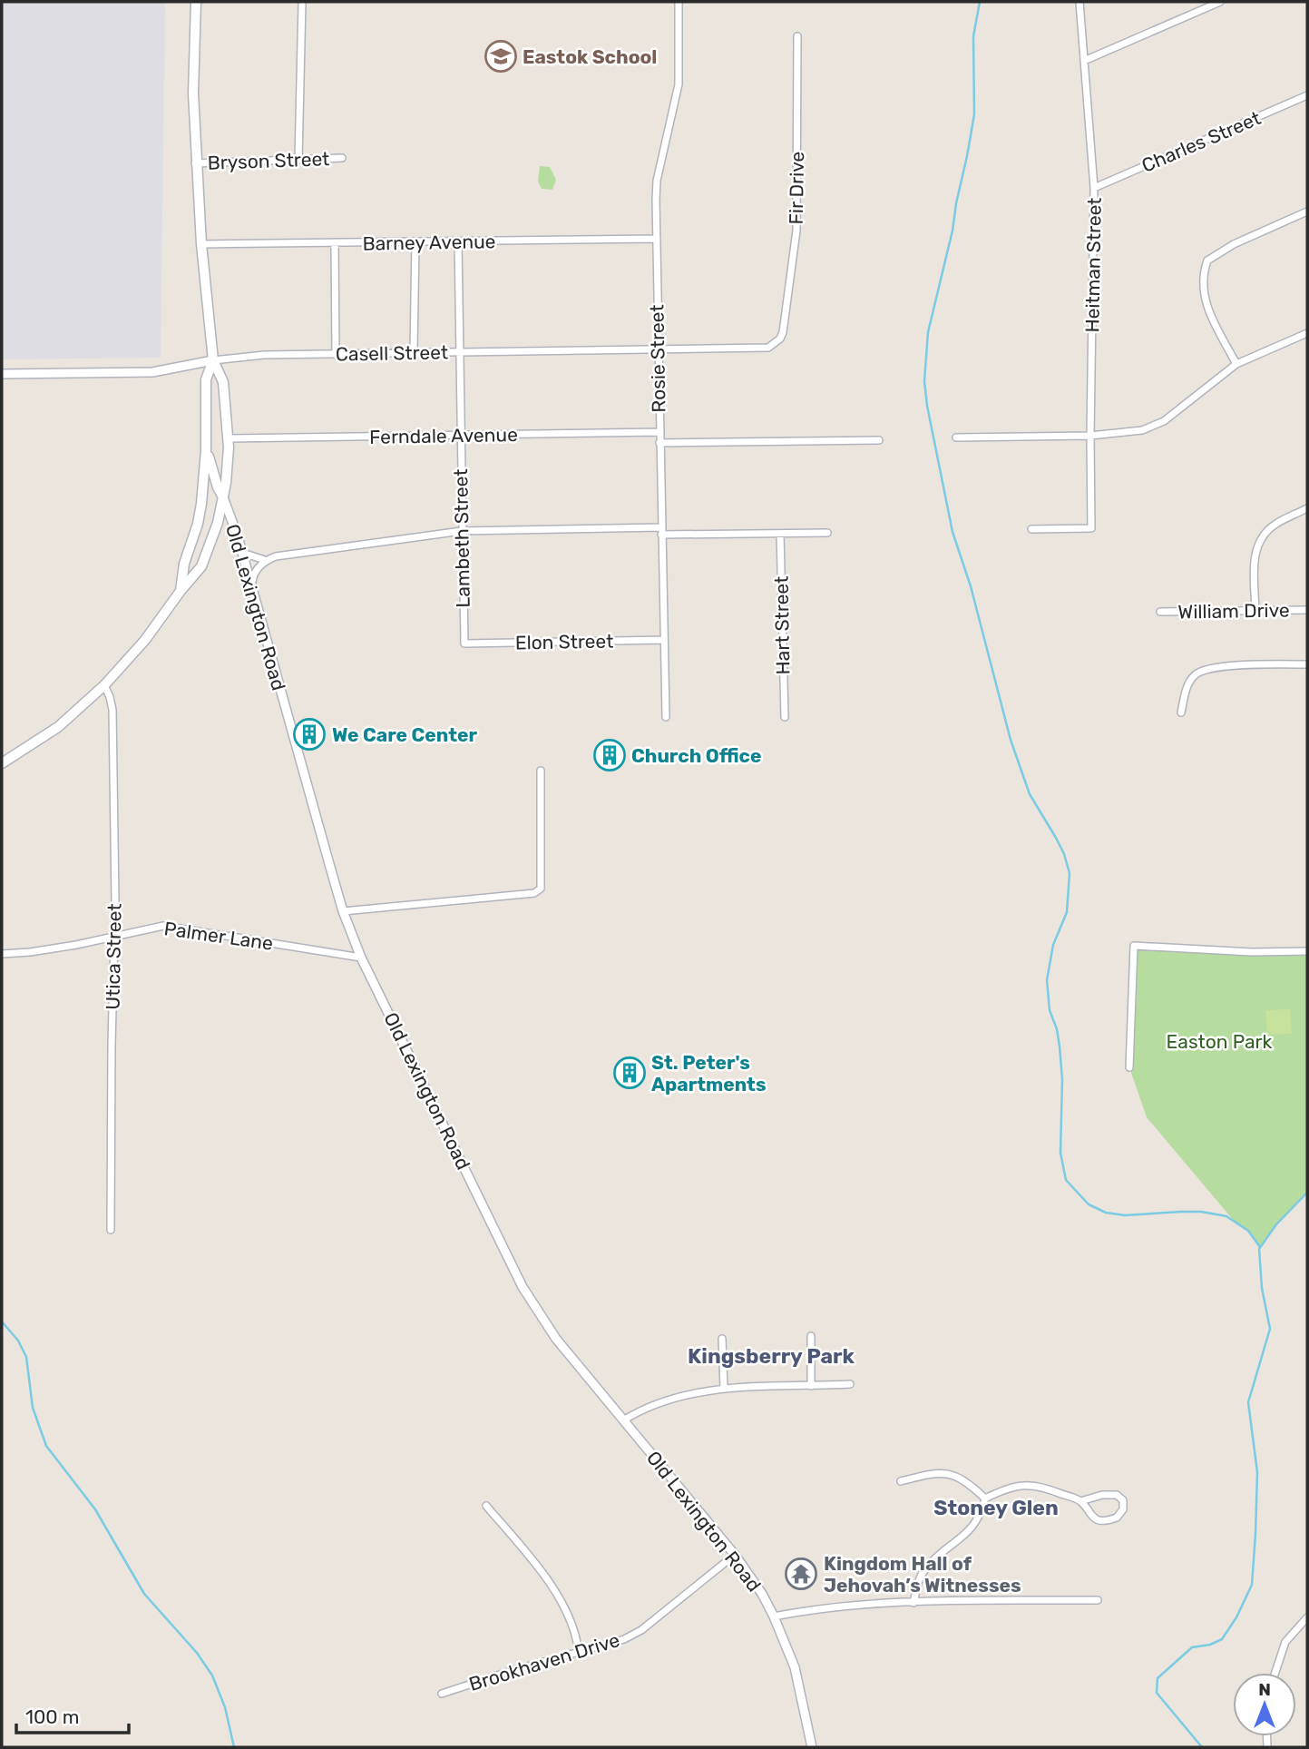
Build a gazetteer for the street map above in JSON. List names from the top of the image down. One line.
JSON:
{"streets":{"main road":["Old Lexington Road"],"street":["Charles Street","Bryson Street","Fir Drive","Barney Avenue","Heitman Street","Casell Street","Rosie Street","Ferndale Avenue","Lambeth Street","William Drive","Hart Street","Elon Street","Palmer Lane","Utica Street","Brookhaven Drive"]},"crossings":[["Charles Street","Heitman Street"],["Bryson Street","Old Lexington Road"],["Fir Drive","Casell Street"],["Barney Avenue","Rosie Street"],["Barney Avenue","Lambeth Street"],["Barney Avenue","Old Lexington Road"],["Casell Street","Rosie Street"],["Casell Street","Lambeth Street"],["Casell Street","Old Lexington Road"],["Rosie Street","Ferndale Avenue"],["Rosie Street","Elon Street"],["Ferndale Avenue","Lambeth Street"],["Ferndale Avenue","Old Lexington Road"],["Lambeth Street","Elon Street"],["Old Lexington Road","Palmer Lane"],["Old Lexington Road","Brookhaven Drive"],["Palmer Lane","Utica Street"]],"districts":["Kingsberry Park","Stoney Glen"],"parks":["Easton Park"],"places":{"school or university":["Eastok School"],"building":["We Care Center","Church Office","St. Peter's Apartments"],"temple":["Kingdom Hall of Jehovah’s Witnesses"]},"scale_bar":"100 m","north":"top"}
